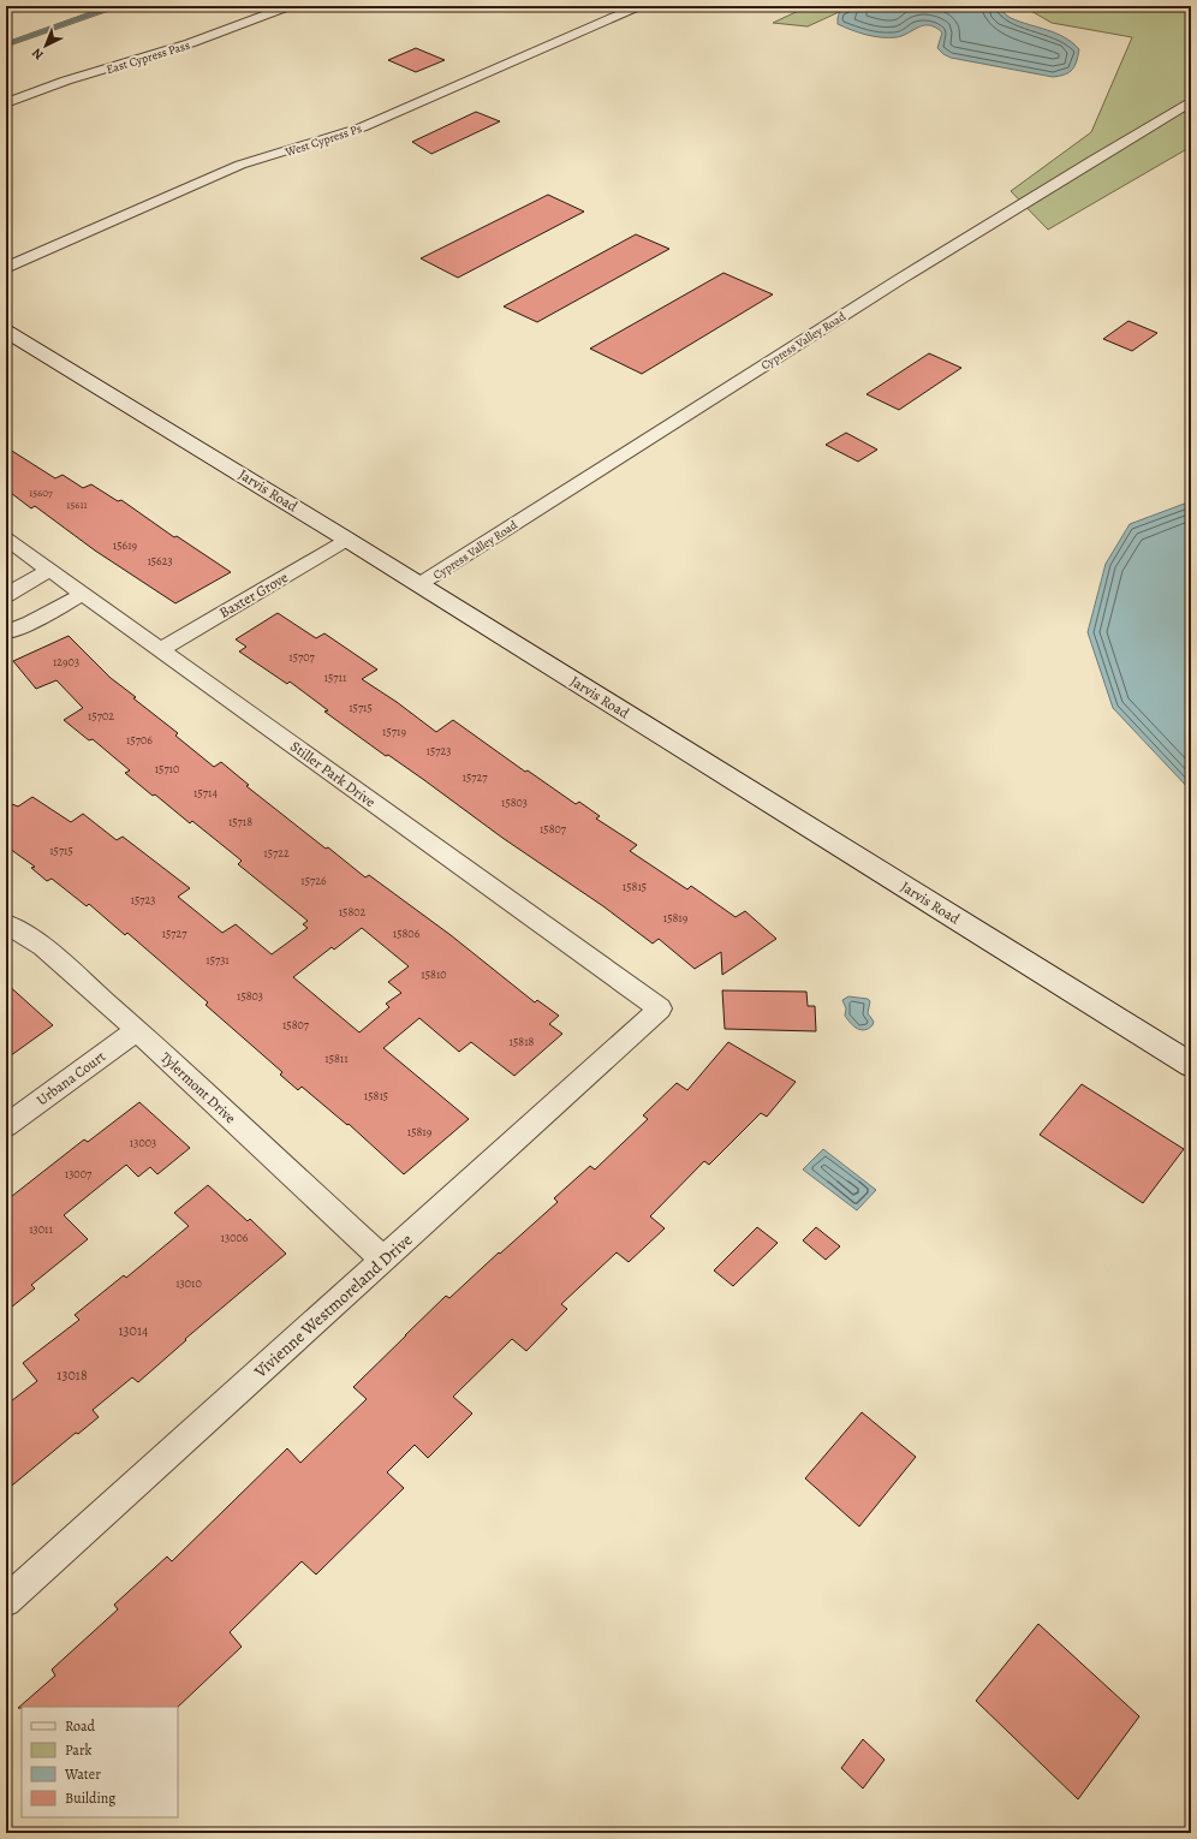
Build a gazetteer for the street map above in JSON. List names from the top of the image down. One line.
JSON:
{"streets":{"street":["East Cypress Pass","West Cypress Ps","Cypress Valley Road","Jarvis Road","Baxter Grove","Stiller Park Drive","Urbana Court","Tylermont Drive","Vivienne Westmoreland Drive"]},"crossings":[["Cypress Valley Road","Jarvis Road"],["Jarvis Road","Baxter Grove"],["Baxter Grove","Stiller Park Drive"],["Stiller Park Drive","Vivienne Westmoreland Drive"],["Urbana Court","Tylermont Drive"],["Tylermont Drive","Vivienne Westmoreland Drive"]],"house_numbers":["15607","15611","15619","15623","15707","12903","15711","15715","15702","15719","15706","15723","15710","15727","15714","15803","15718","15807","15715","15722","15726","15815","15723","15802","15819","15727","15806","15731","15810","15803","15807","15818","15811","15815","15819","13003","13007","13011","13006","13010","13014","13018"],"legend":["Road","Park","Water","Building"],"north":"bottom left"}
